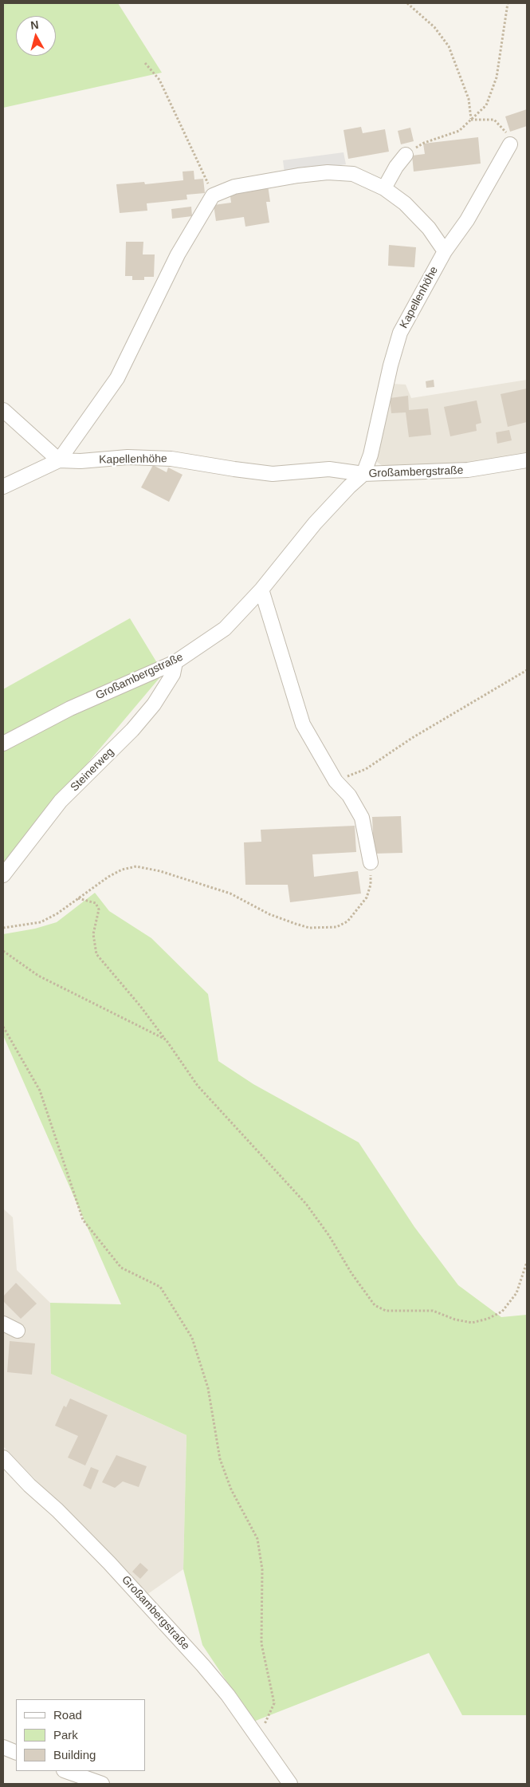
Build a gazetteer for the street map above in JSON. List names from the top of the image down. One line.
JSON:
{"streets":{"street":["Kapellenhöhe","Großambergstraße","Steinerweg"]},"crossings":[["Kapellenhöhe","Großambergstraße"],["Großambergstraße","Steinerweg"]],"legend":["Road","Park","Building"],"north":"top"}
